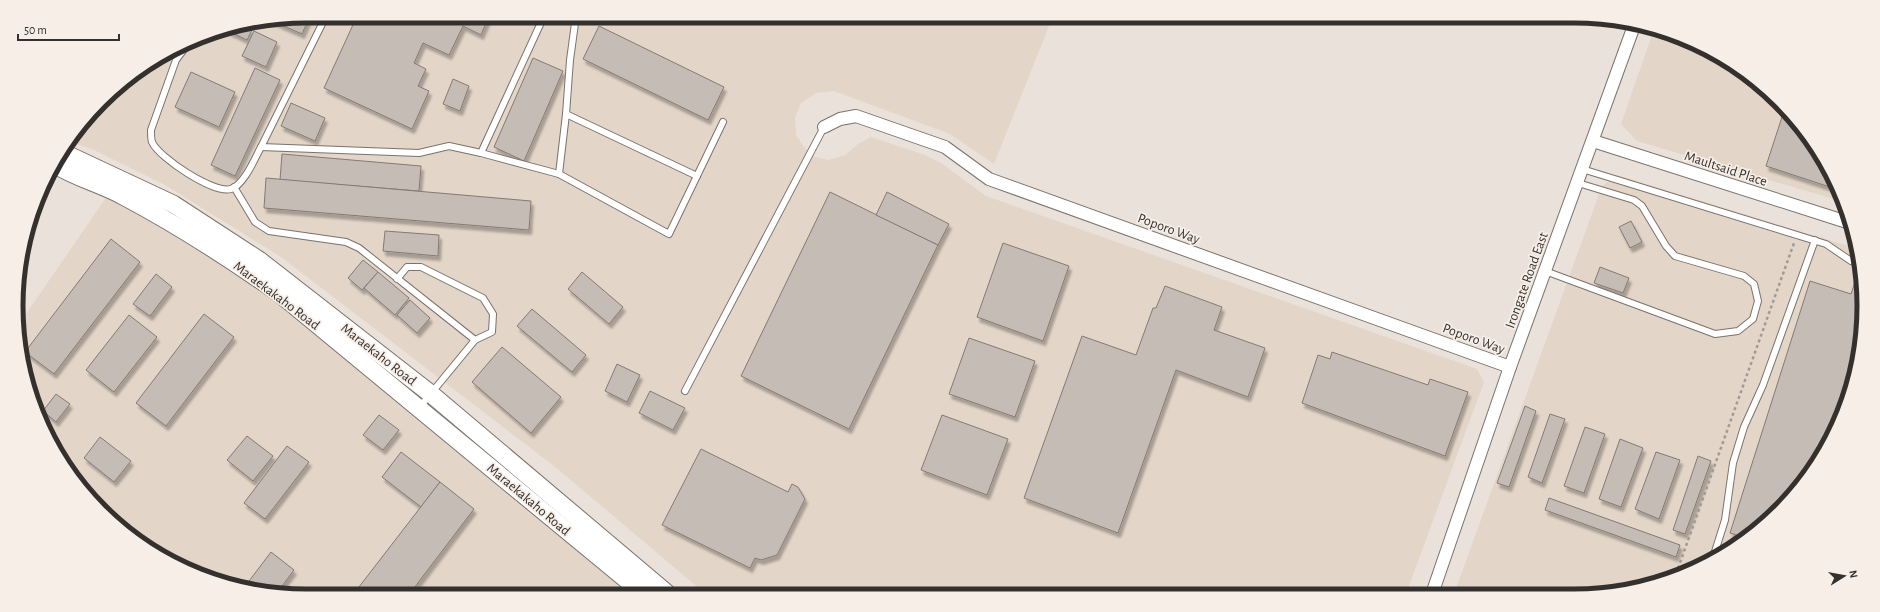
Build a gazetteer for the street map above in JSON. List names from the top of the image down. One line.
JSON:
{"streets":{"main road":["Maraekakaho Road","Maraekaho Road"],"street":["Maultsaid Place","Poporo Way","Irongate Road East"]},"crossings":[["Maultsaid Place","Irongate Road East"],["Poporo Way","Irongate Road East"]],"scale_bar":"50 m","north":"right"}
